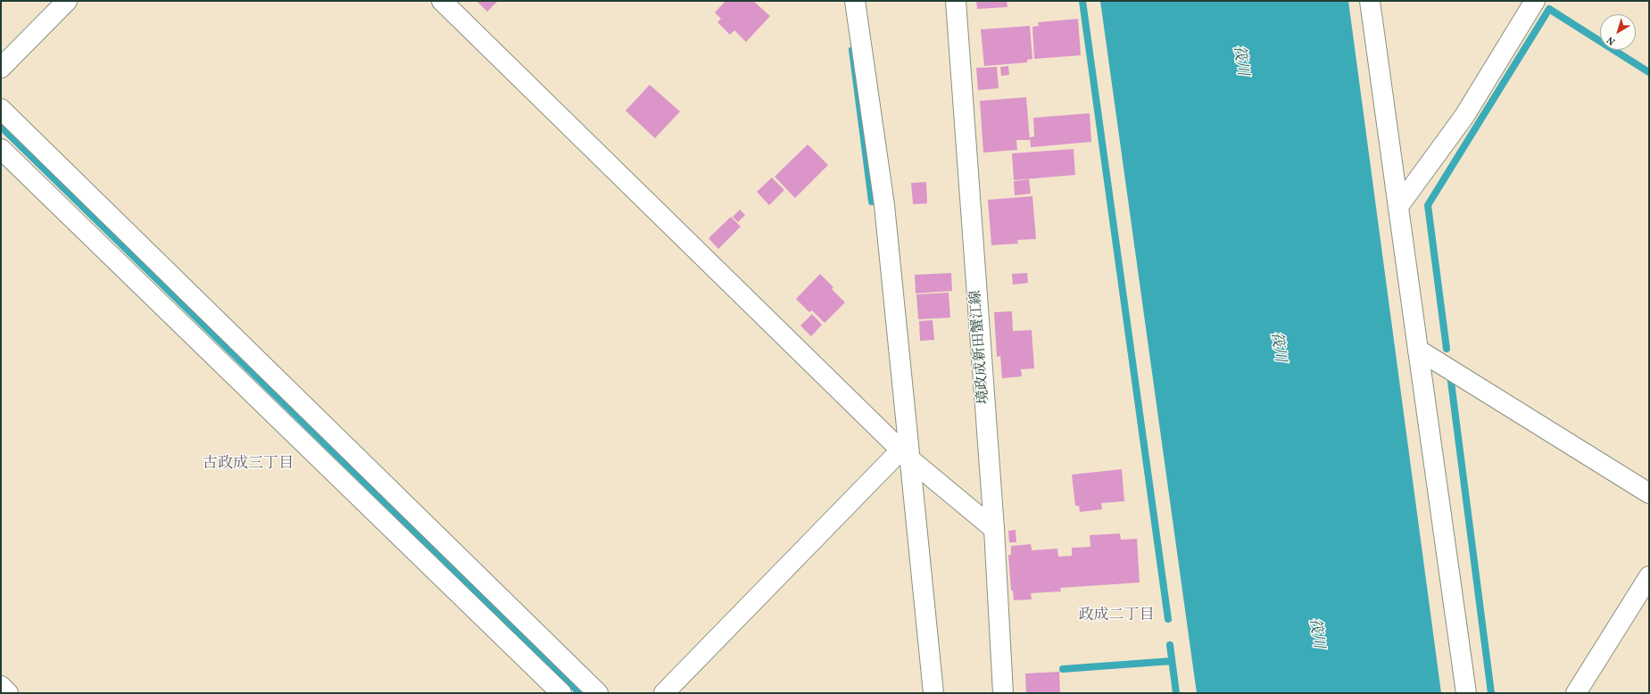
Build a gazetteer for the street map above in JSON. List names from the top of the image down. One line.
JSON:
{"streets":{"street":["境政成新田蟹江線"]},"districts":["古政成三丁目","政成二丁目"],"water":["筏川"],"north":"bottom left"}
